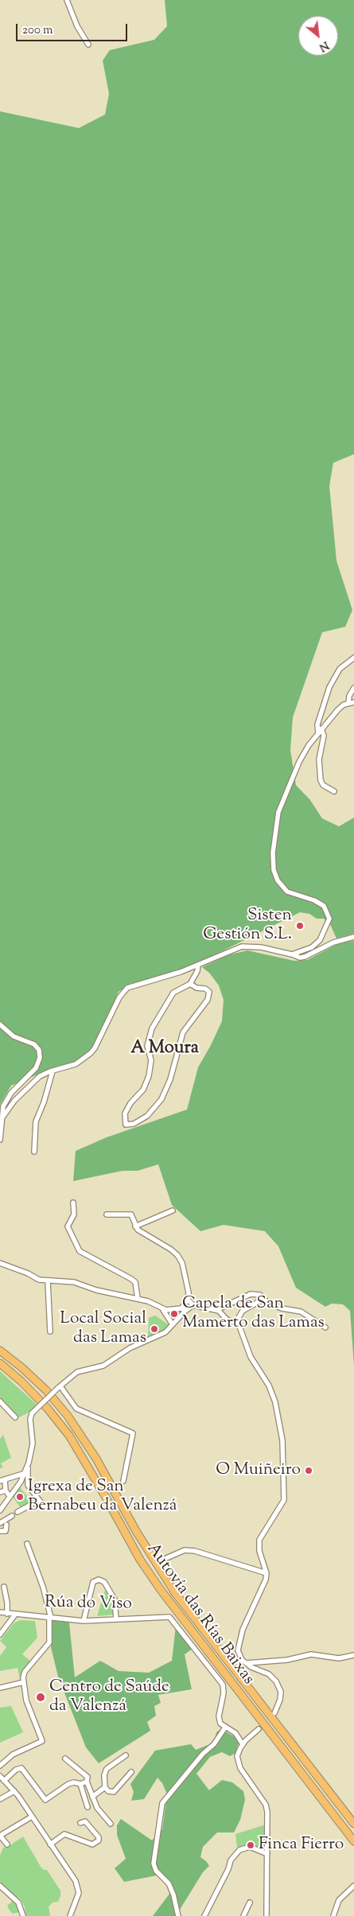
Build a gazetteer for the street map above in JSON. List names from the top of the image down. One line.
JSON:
{"streets":{"highway":["Autovía das Rías Baixas"],"street":["Rúa do Viso"]},"districts":["A Moura"],"places":["Sisten Gestión S.L.","Capela de San Mamerto das Lamas","Local Social das Lamas","O Muiñeiro","Igrexa de San Bernabeu da Valenzá","Centro de Saúde da Valenzá","Finca Fierro"],"scale_bar":"200 m","north":"bottom right"}
